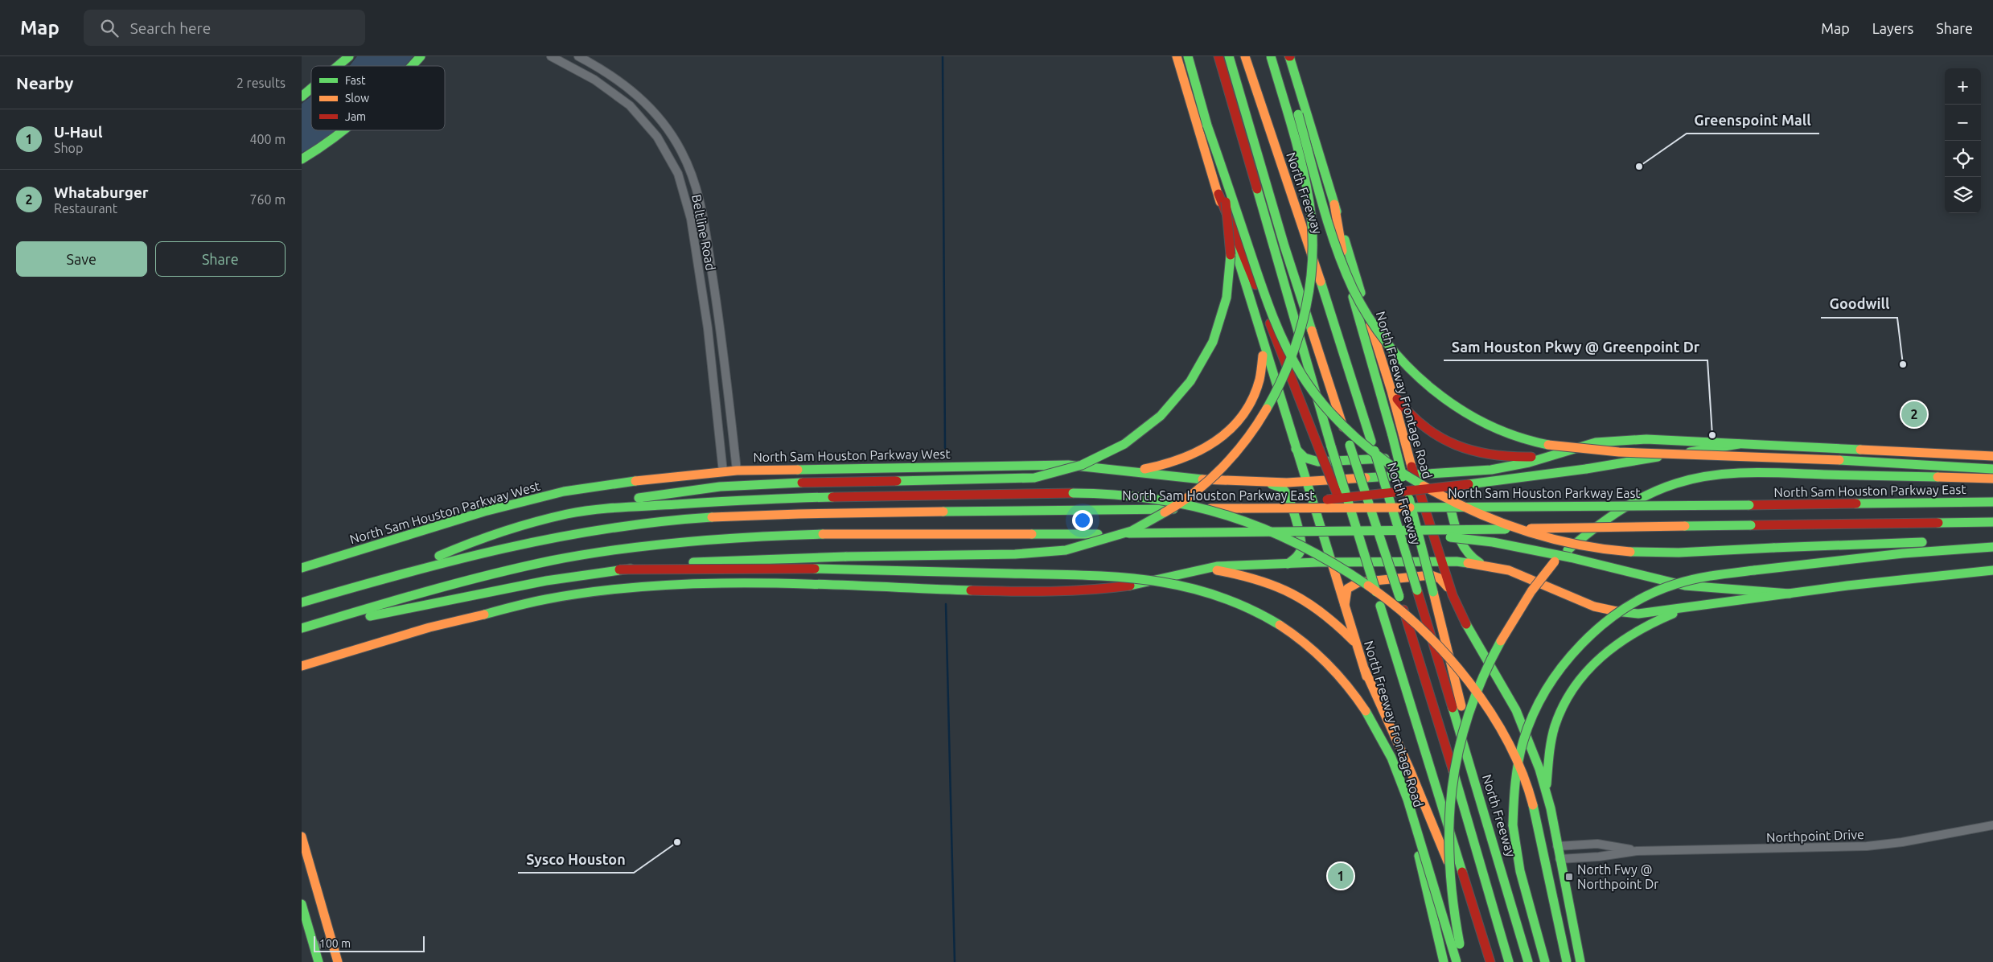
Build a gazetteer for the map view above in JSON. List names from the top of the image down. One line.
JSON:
{"streets":{"main road":["North Freeway","North Freeway Frontage Road","North Sam Houston Parkway West","North Sam Houston Parkway East"],"street":["Beltline Road","Northpoint Drive"]},"crossings":[["Beltline Road","North Sam Houston Parkway West"],["North Freeway Frontage Road","North Sam Houston Parkway West"],["North Freeway Frontage Road","North Sam Houston Parkway East"],["North Freeway Frontage Road","Northpoint Drive"],["North Sam Houston Parkway West","North Sam Houston Parkway East"]],"places":{"other":["Greenspoint Mall","Goodwill","Sam Houston Pkwy @ Greenpoint Dr","Sysco Houston"],"transit":["North Fwy @ Northpoint Dr"]},"legend":["Fast","Slow","Jam"],"scale_bar":"100 m","page":{"header":"Map","search":"Search here","nav":["Map","Layers","Share"],"heading":["Nearby","2 results"],"map_buttons":["+","−"],"list":[{"mark":"1","name":"U-Haul","note":"Shop","value":"400 m"},{"mark":"2","name":"Whataburger","note":"Restaurant","value":"760 m"}],"buttons":["Save","Share"],"pins":["2","1"],"scale":"100 m"}}
